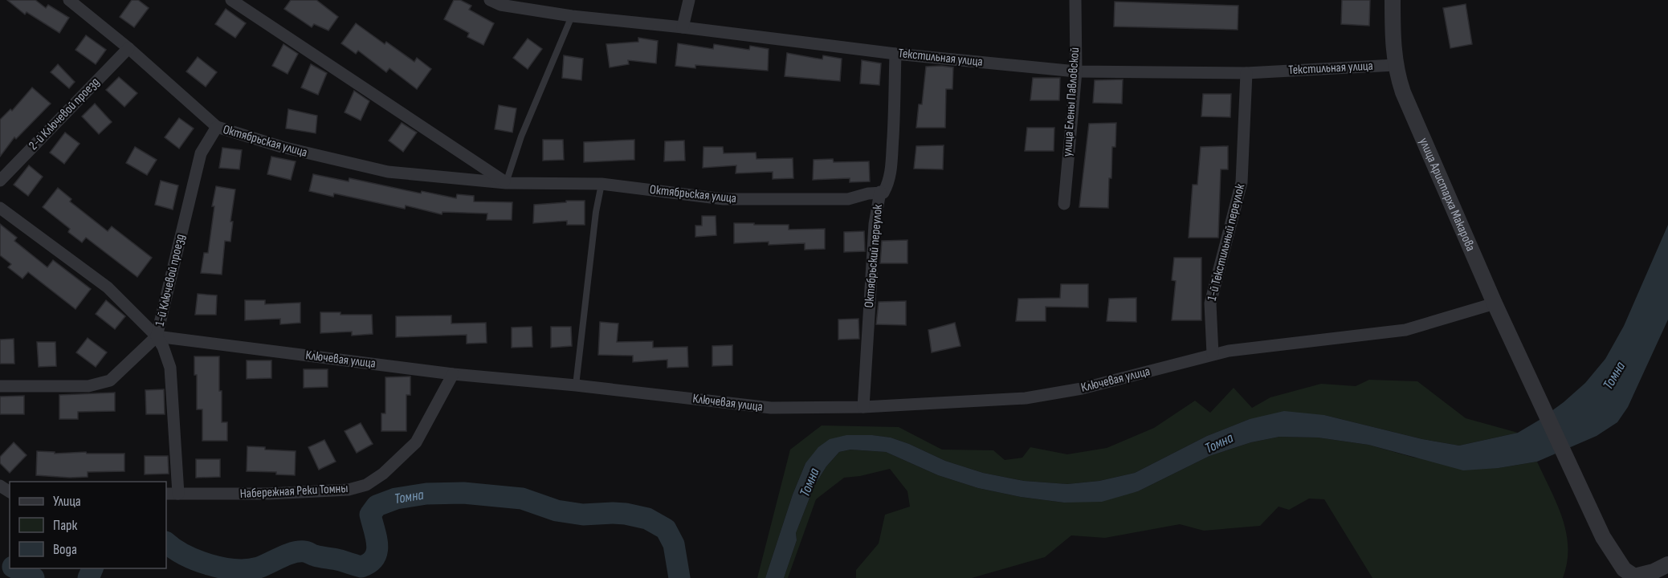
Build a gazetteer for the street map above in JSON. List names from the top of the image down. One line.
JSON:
{"streets":{"street":["Текстильная улица","улица Елены Павловской","2-й Ключевой проезд","Октябрьская улица","улица Аристарха Макарова","1-й Текстильный переулок","Октябрьский переулок","1-й Ключевой проезд","Ключевая улица","Набережная Реки Томны"]},"crossings":[["Текстильная улица","улица Елены Павловской"],["Текстильная улица","улица Аристарха Макарова"],["Текстильная улица","1-й Текстильный переулок"],["Текстильная улица","Октябрьский переулок"],["2-й Ключевой проезд","Октябрьская улица"],["Октябрьская улица","Октябрьский переулок"],["Октябрьская улица","1-й Ключевой проезд"],["улица Аристарха Макарова","Ключевая улица"],["1-й Текстильный переулок","Ключевая улица"],["Октябрьский переулок","Ключевая улица"],["1-й Ключевой проезд","Ключевая улица"],["1-й Ключевой проезд","Набережная Реки Томны"],["Ключевая улица","Набережная Реки Томны"]],"water":["Томна"],"legend":["Улица","Парк","Вода"]}
